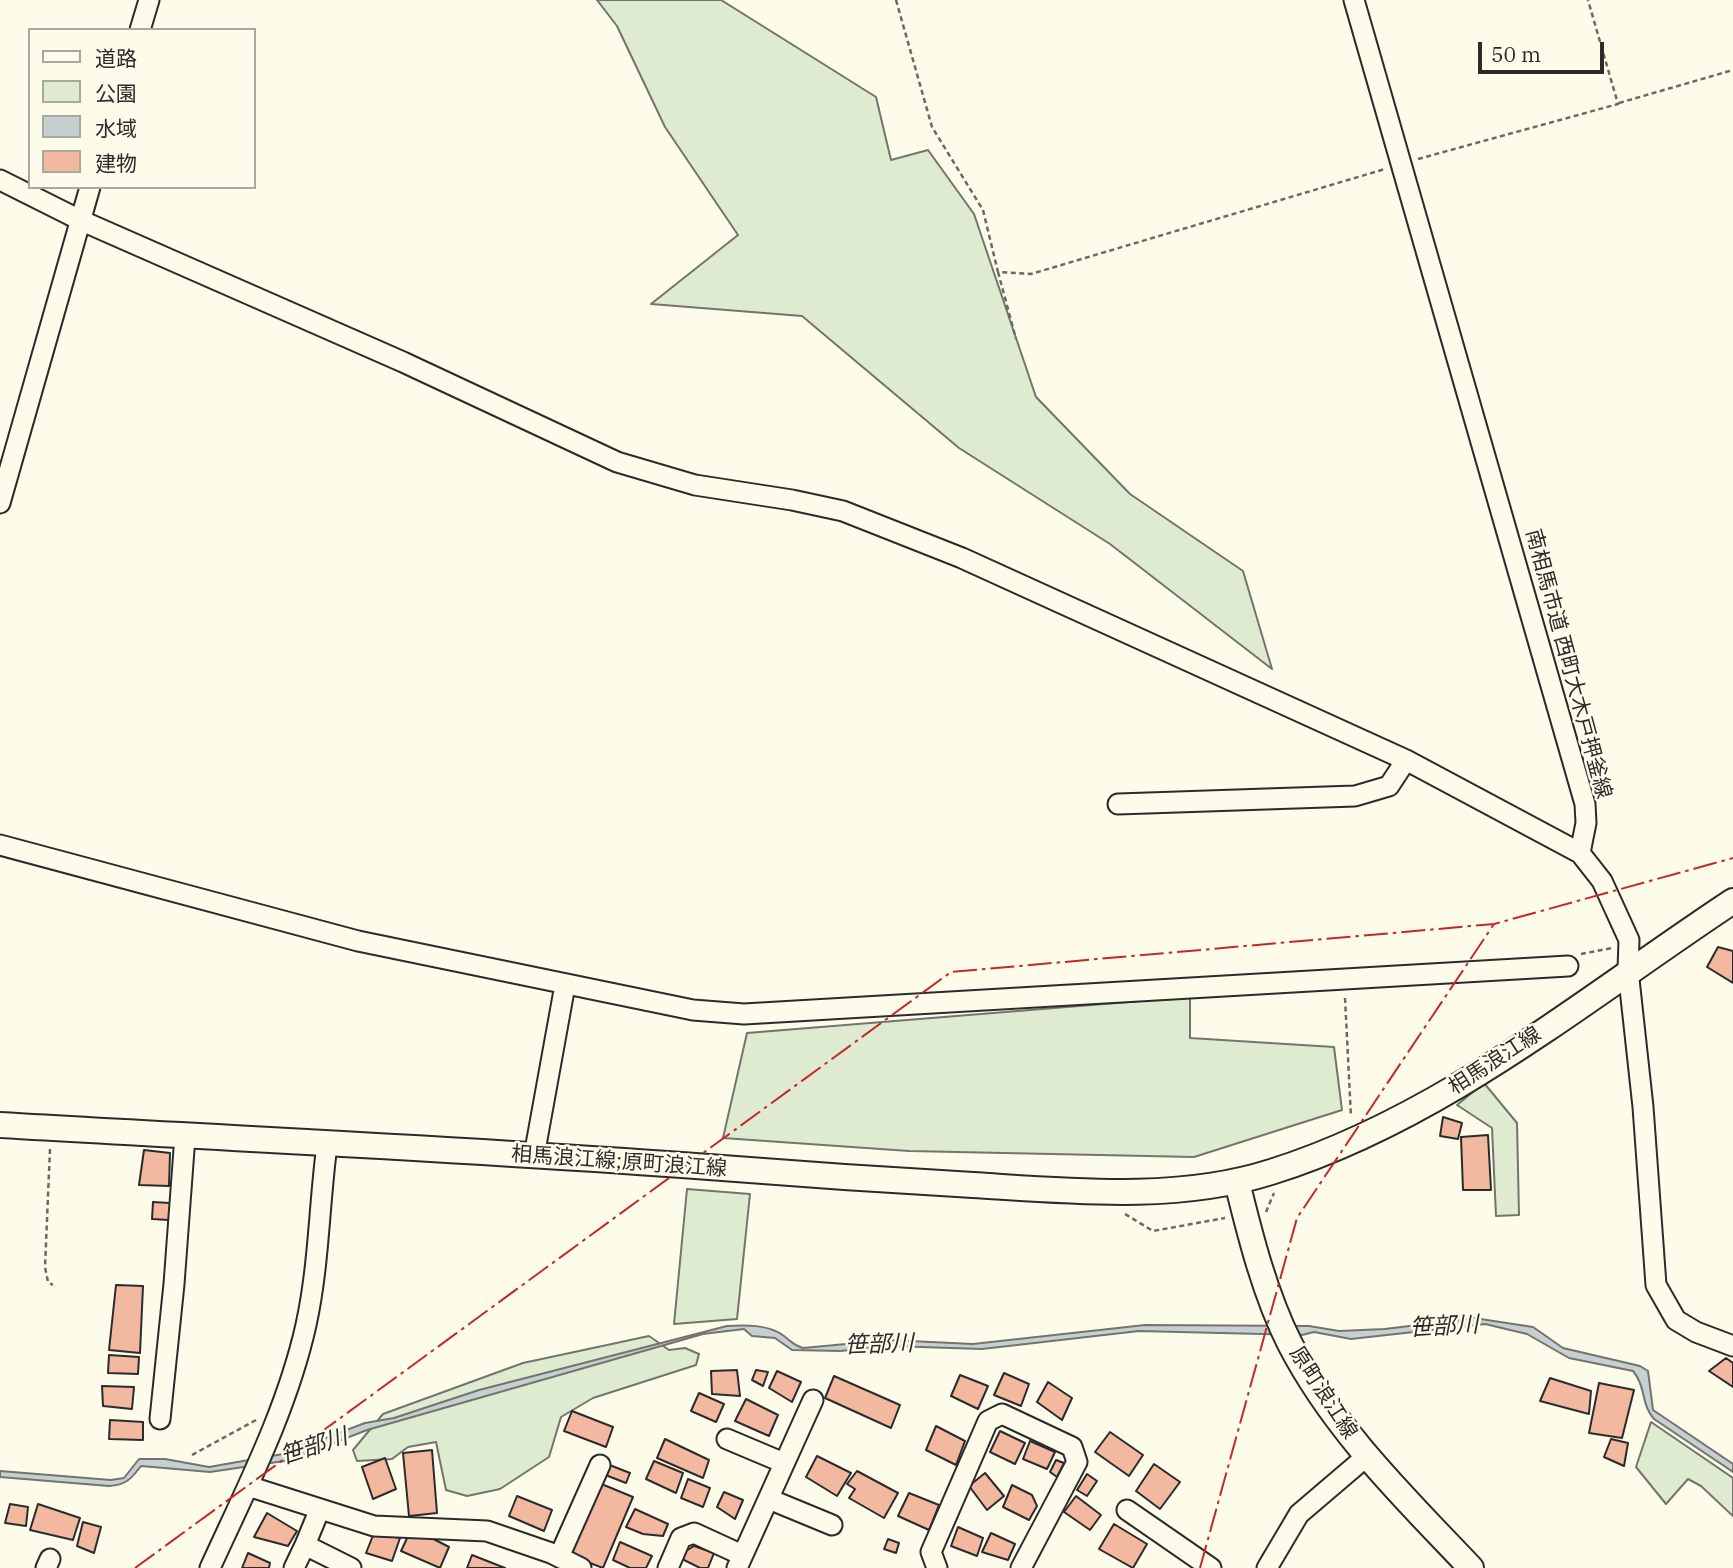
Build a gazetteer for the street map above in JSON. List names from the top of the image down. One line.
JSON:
{"streets":{"main road":["相馬浪江線","相馬浪江線;原町浪江線","原町浪江線"],"street":["南相馬市道 西町大木戸押釜線"]},"crossings":[["相馬浪江線","相馬浪江線;原町浪江線"],["相馬浪江線","原町浪江線"],["相馬浪江線;原町浪江線","原町浪江線"]],"water":["笹部川"],"legend":["道路","公園","水域","建物"],"scale_bar":"50 m"}
